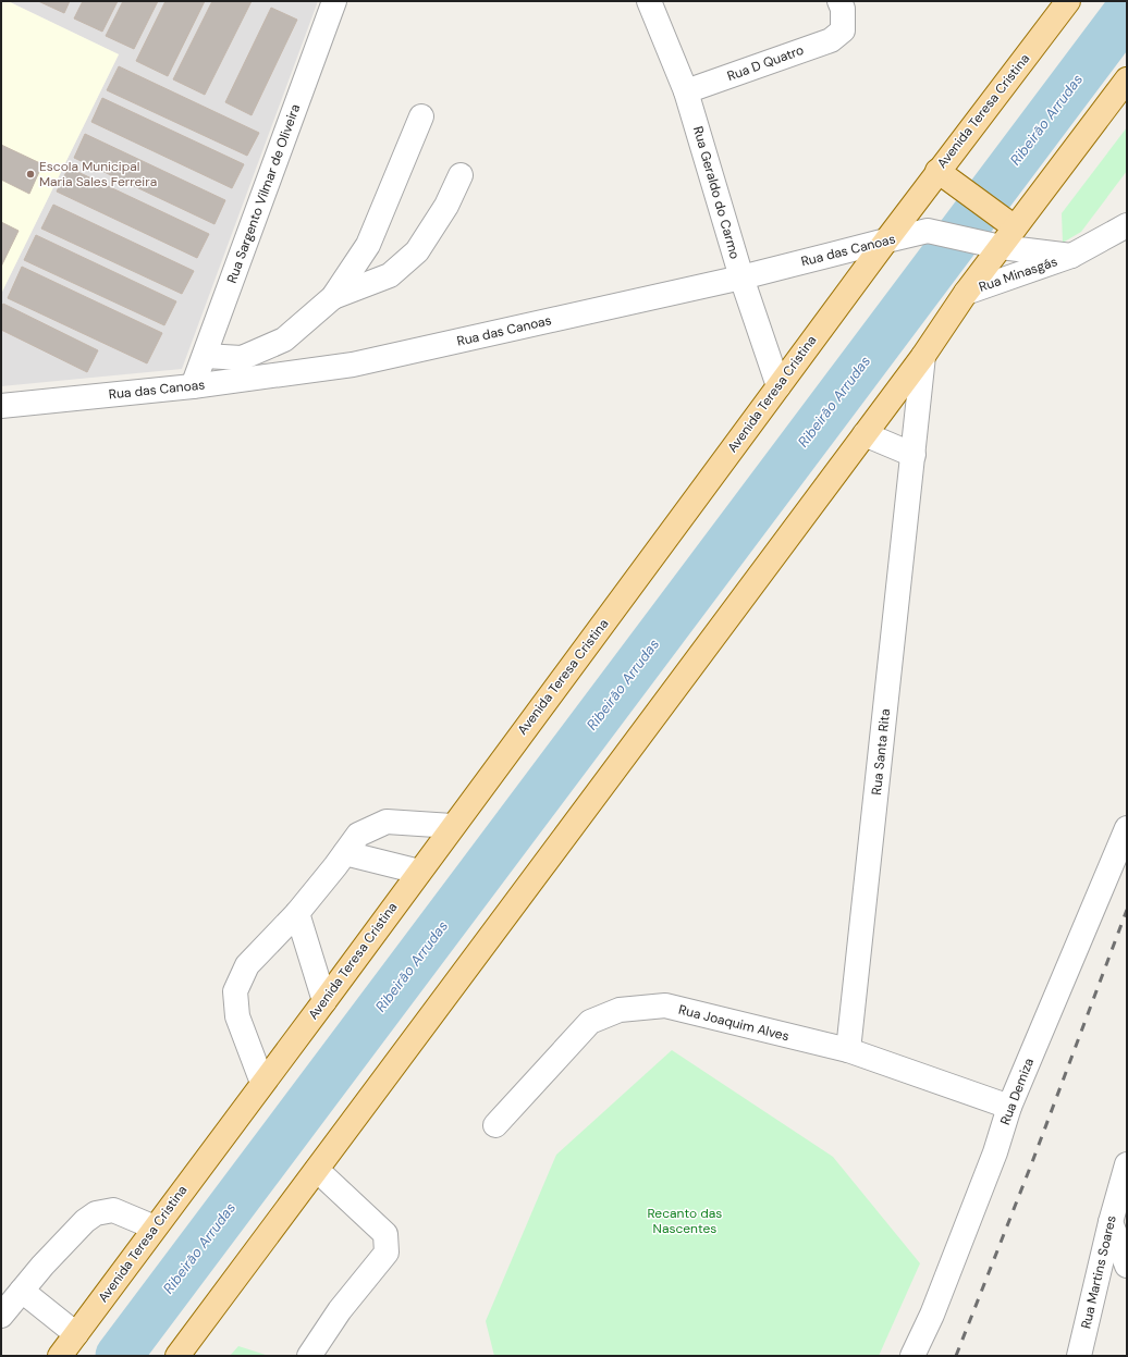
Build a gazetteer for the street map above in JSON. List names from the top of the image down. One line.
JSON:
{"streets":{"main road":["Avenida Teresa Cristina"],"street":["Rua D Quatro","Rua Geraldo do Carmo","Rua Sargento Vilmar de Oliveira","Rua das Canoas","Rua Minasgás","Rua Santa Rita","Rua Joaquim Alves","Rua Demiza","Rua Martins Soares"]},"crossings":[["Rua D Quatro","Rua Geraldo do Carmo"],["Avenida Teresa Cristina","Rua Geraldo do Carmo"],["Avenida Teresa Cristina","Rua das Canoas"],["Rua Geraldo do Carmo","Rua das Canoas"],["Rua Sargento Vilmar de Oliveira","Rua das Canoas"],["Rua das Canoas","Rua Minasgás"],["Rua Santa Rita","Rua Joaquim Alves"],["Rua Joaquim Alves","Rua Demiza"]],"water":["Ribeirão Arrudas"],"parks":["Recanto das Nascentes"],"places":["Escola Municipal Maria Sales Ferreira"]}
